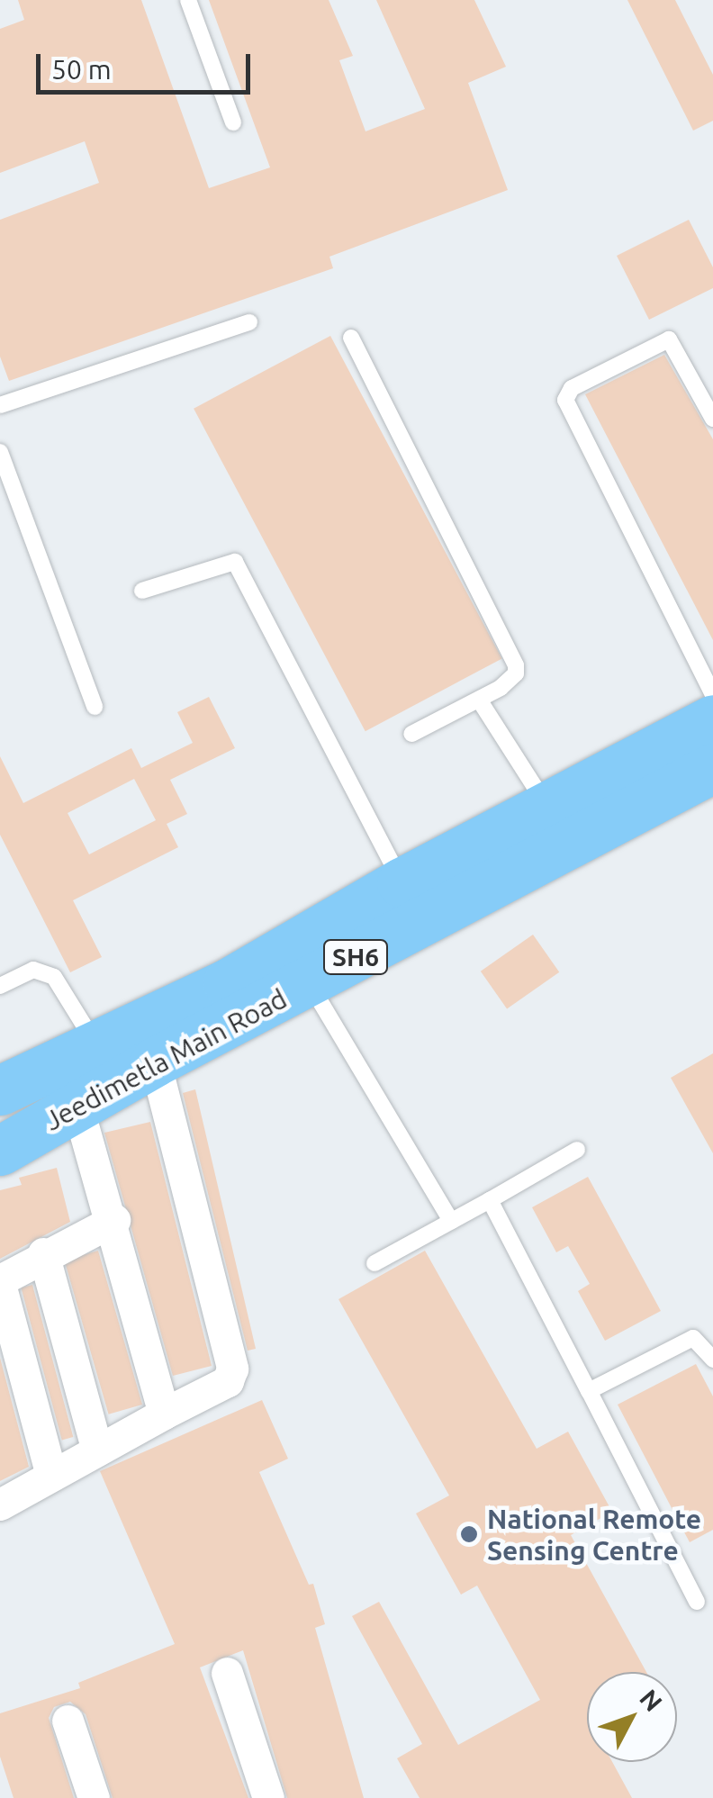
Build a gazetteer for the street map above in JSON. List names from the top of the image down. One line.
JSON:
{"streets":{"main road":["SH6","Jeedimetla Main Road"]},"places":["National Remote Sensing Centre"],"scale_bar":"50 m","north":"top right"}
